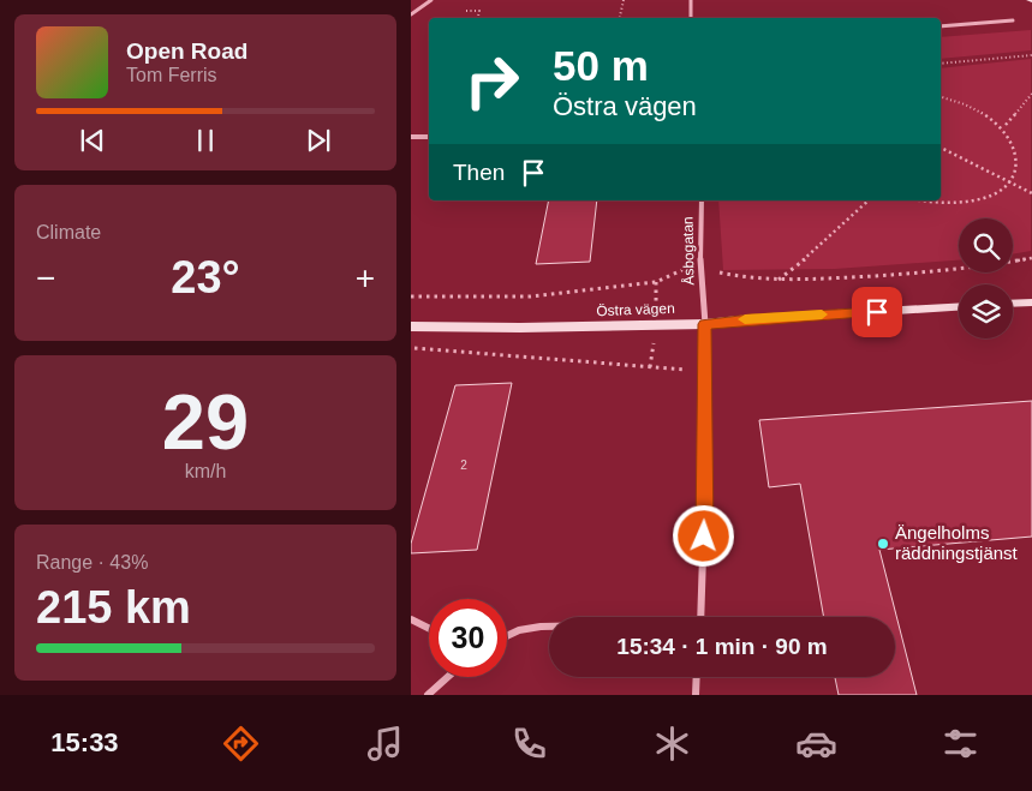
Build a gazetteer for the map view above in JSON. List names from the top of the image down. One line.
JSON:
{"streets":{"main road":["Östra vägen"],"street":["Åsbogatan"]},"crossings":[["Åsbogatan","Östra vägen"]],"places":["Ängelholms räddningstjänst"],"house_numbers":["2"],"page":{"turn":["50 m","Östra vägen"],"song":["Open Road","Tom Ferris"],"then":"Then","tile":["Climate",["29","km/h"],["Range · 43%","215 km"]],"heat":["−","23°","+"],"limit":"30","trip":"15:34 · 1 min · 90 m","tabs":"15:33"}}
